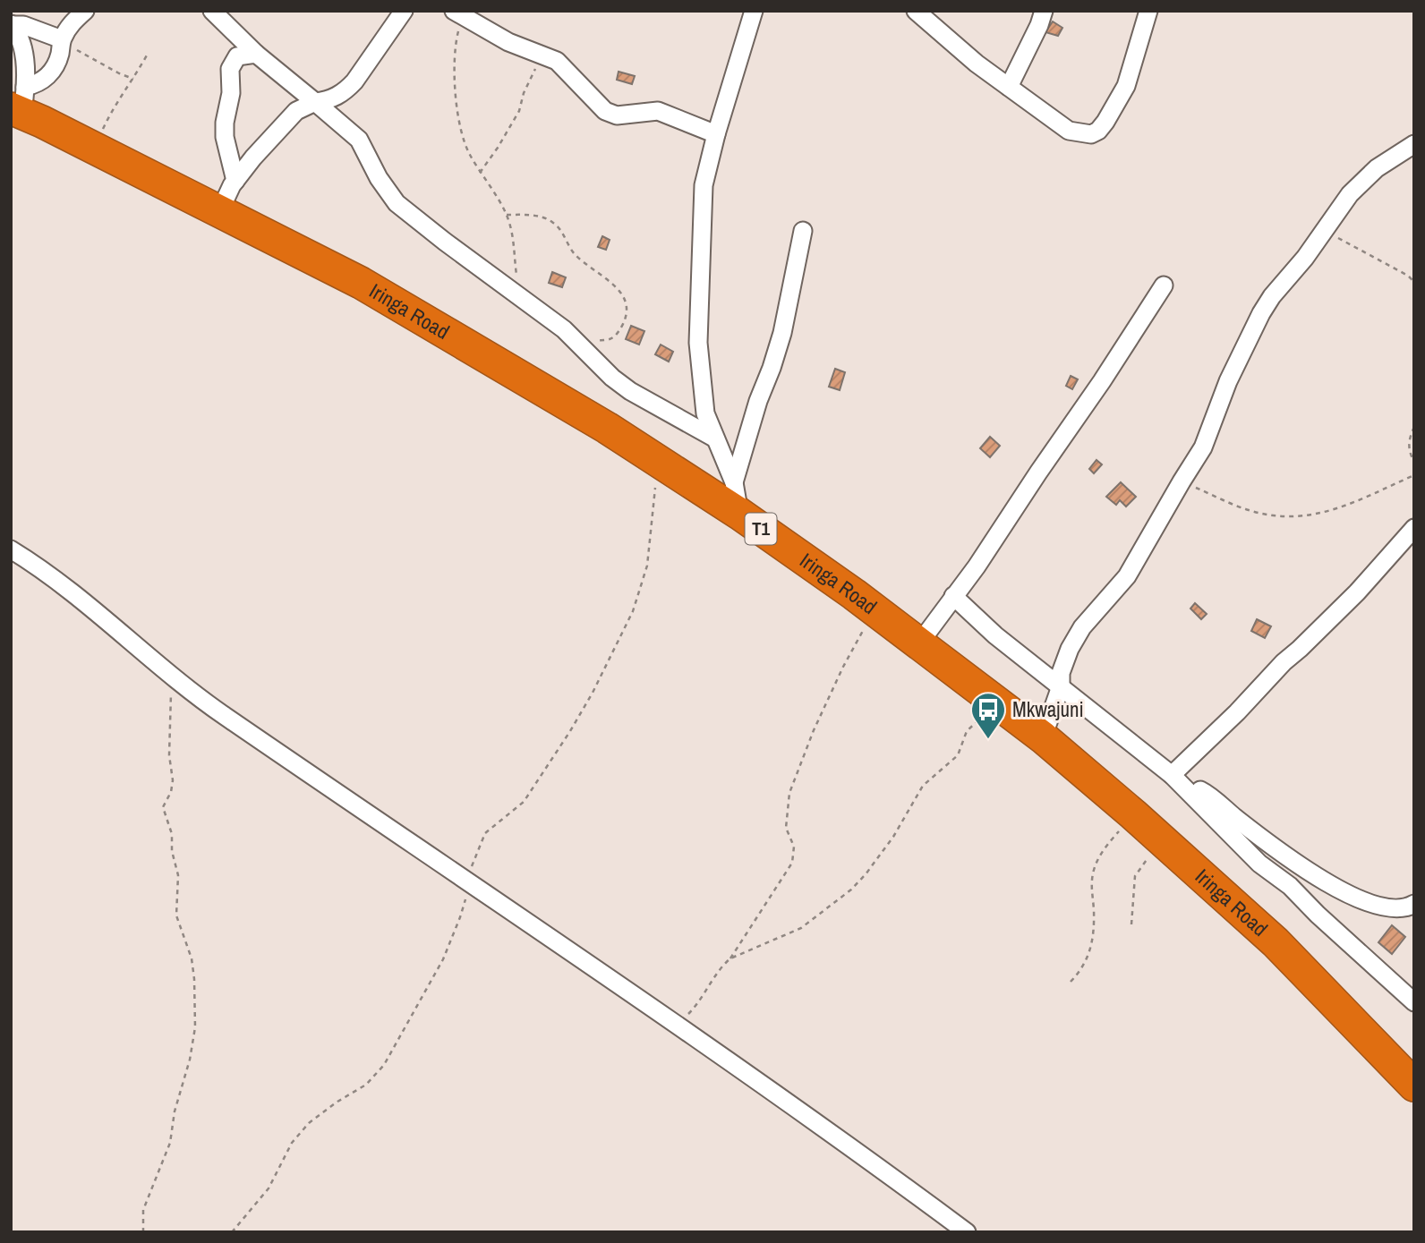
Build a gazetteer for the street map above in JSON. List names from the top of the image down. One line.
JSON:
{"streets":{"highway":["Iringa Road","T1"]},"places":{"bus stop":["Mkwajuni"]}}
